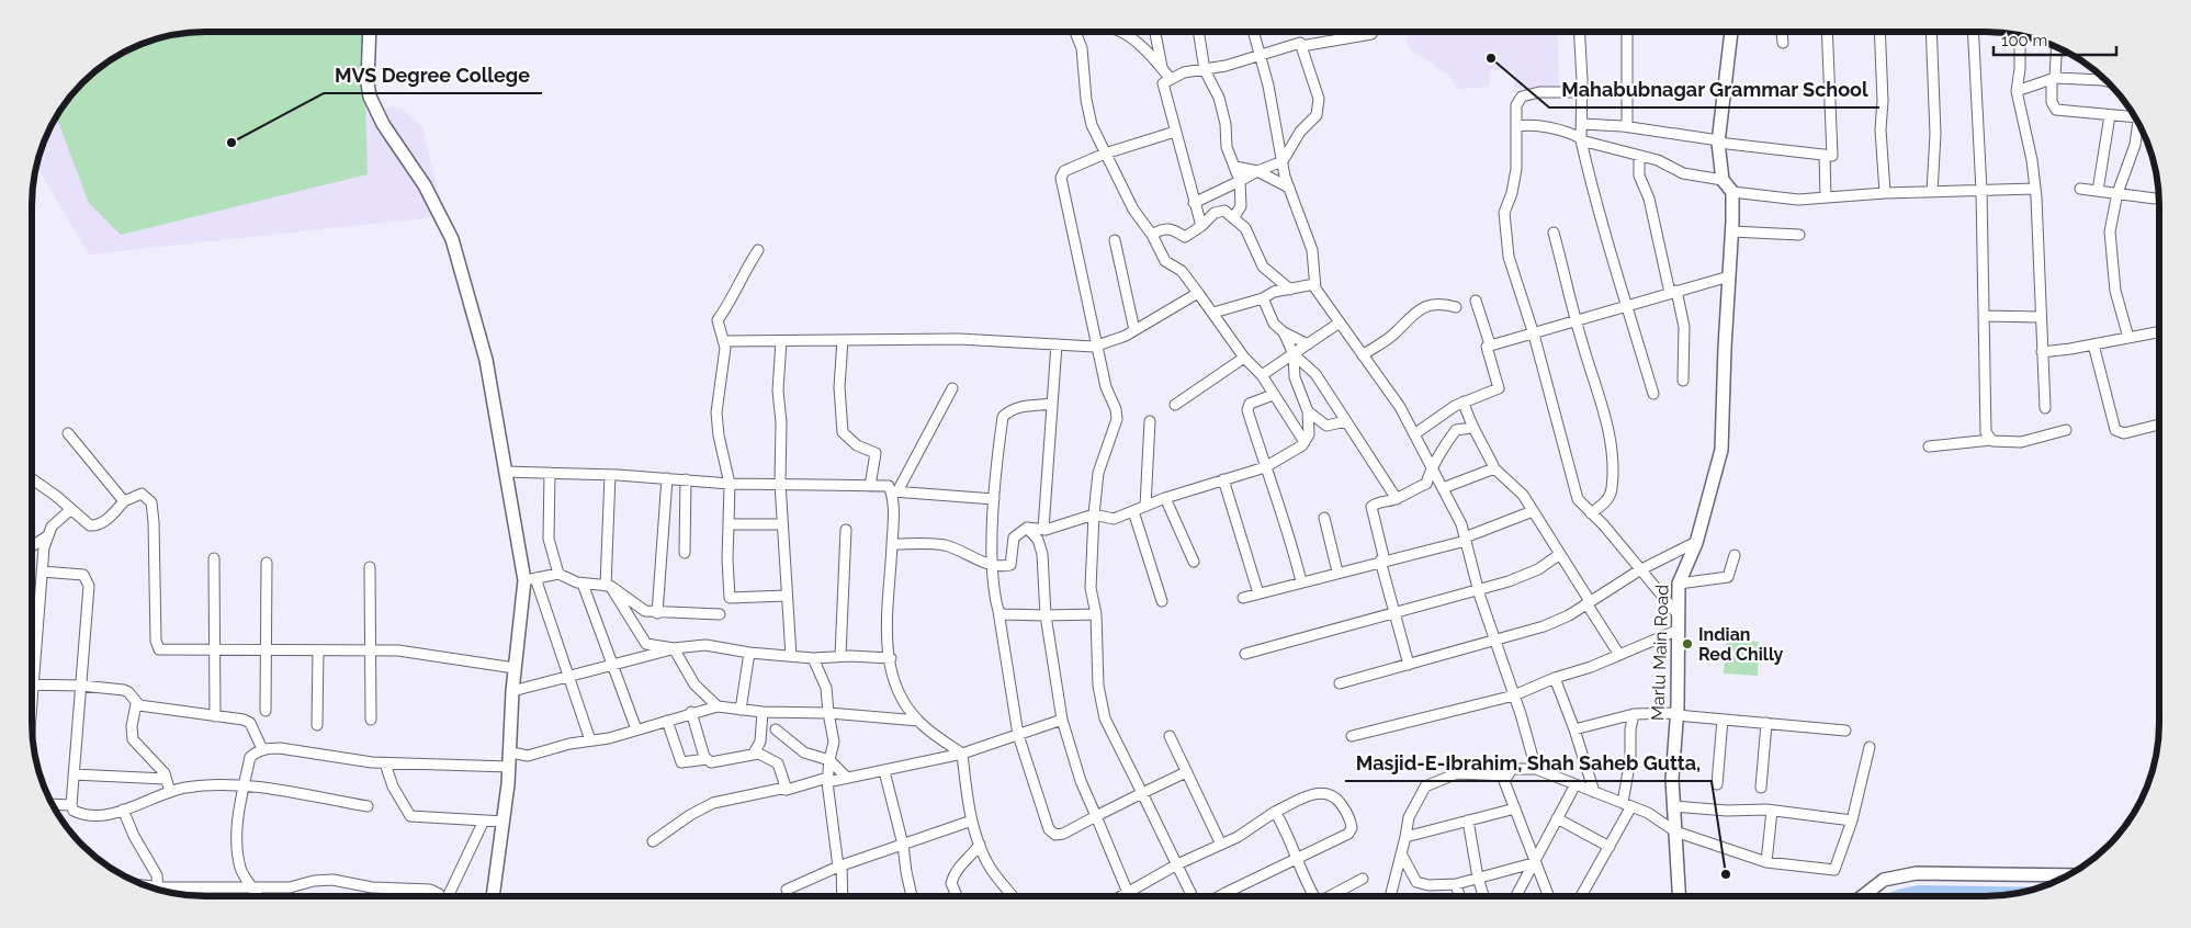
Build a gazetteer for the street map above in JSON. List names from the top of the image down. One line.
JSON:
{"streets":{"street":["Marlu Main Road"]},"places":["Mahabubnagar Grammar School","MVS Degree College","Indian Red Chilly","Masjid-E-Ibrahim, Shah Saheb Gutta,"],"scale_bar":"100 m"}
